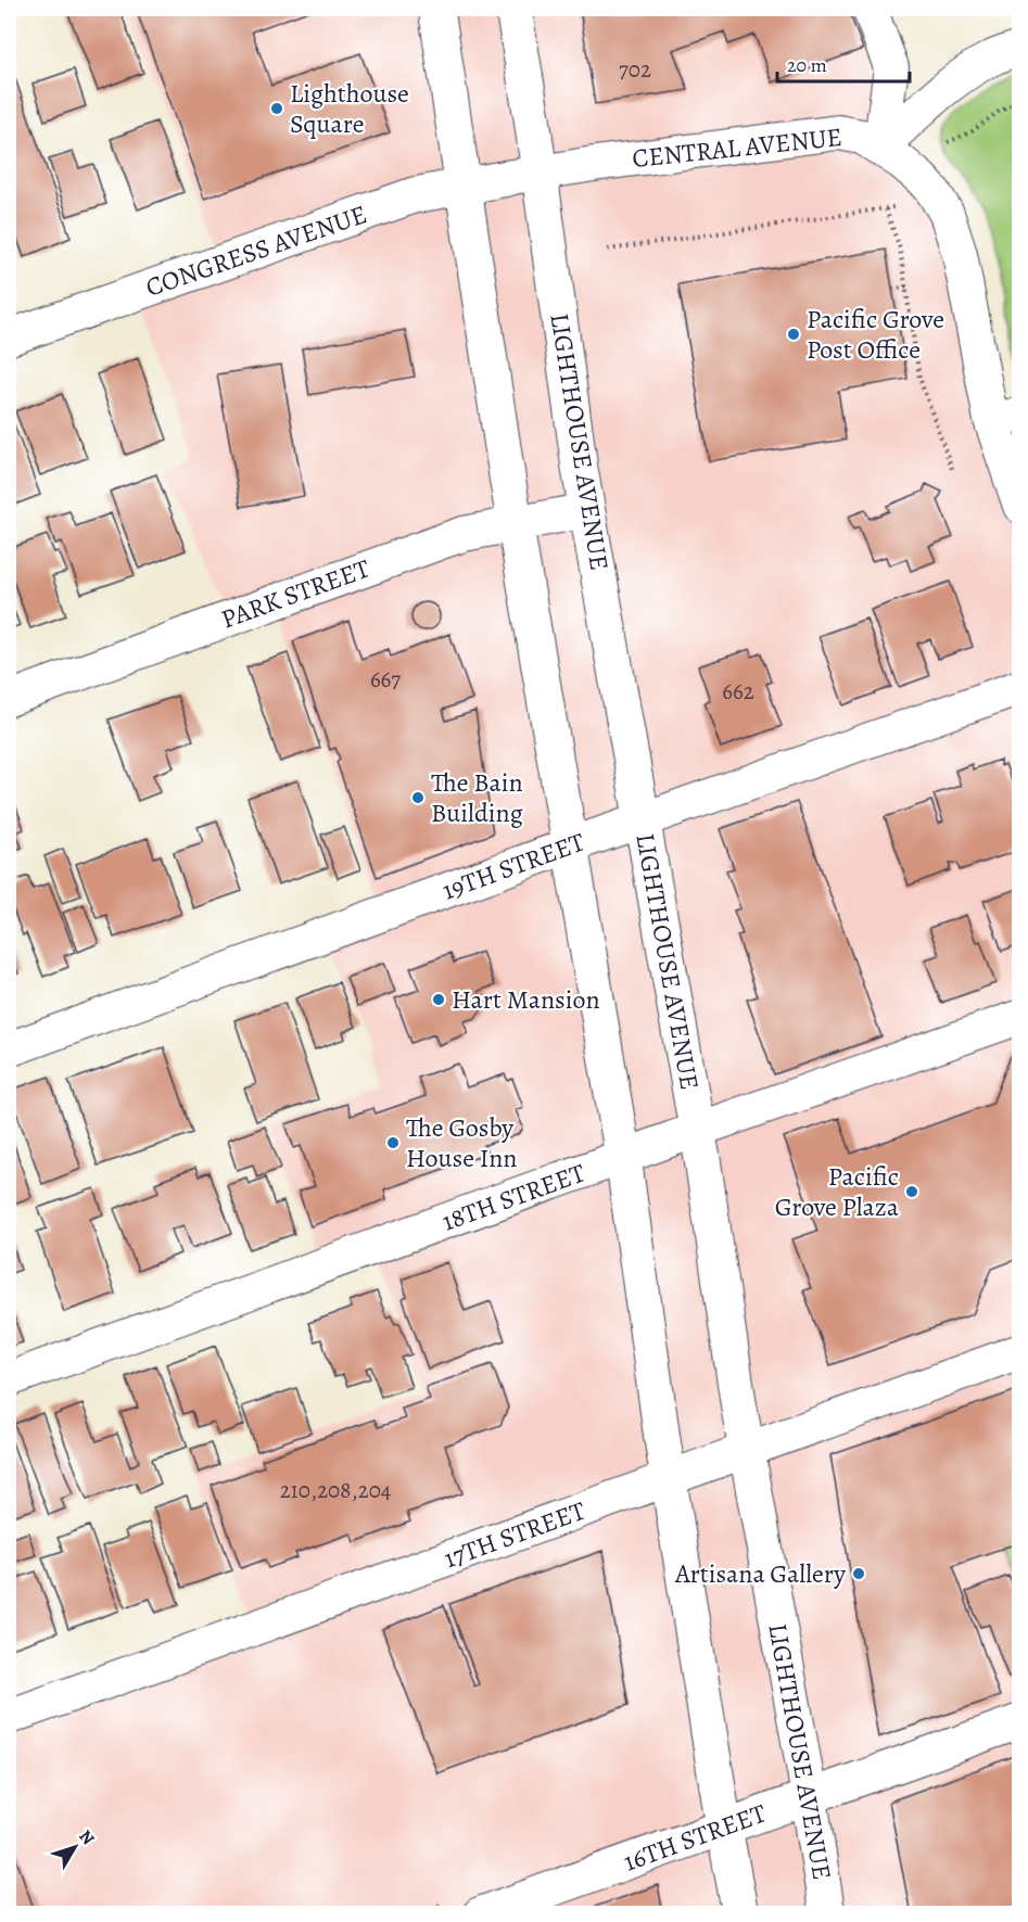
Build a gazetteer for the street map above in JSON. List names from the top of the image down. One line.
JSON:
{"streets":{"main road":["CONGRESS AVENUE","LIGHTHOUSE AVENUE"],"street":["CENTRAL AVENUE","PARK STREET","19TH STREET","18TH STREET","17TH STREET","16TH STREET"]},"crossings":[["CENTRAL AVENUE","CONGRESS AVENUE"],["CENTRAL AVENUE","LIGHTHOUSE AVENUE"],["CONGRESS AVENUE","LIGHTHOUSE AVENUE"],["LIGHTHOUSE AVENUE","PARK STREET"],["LIGHTHOUSE AVENUE","19TH STREET"],["LIGHTHOUSE AVENUE","18TH STREET"],["LIGHTHOUSE AVENUE","17TH STREET"],["LIGHTHOUSE AVENUE","16TH STREET"]],"places":["Lighthouse Square","Pacific Grove Post Office","The Bain Building","Hart Mansion","The Gosby House Inn","Pacific Grove Plaza","Artisana Gallery"],"house_numbers":["702","667","662","210,208,204"],"scale_bar":"20 m","north":"top right"}
